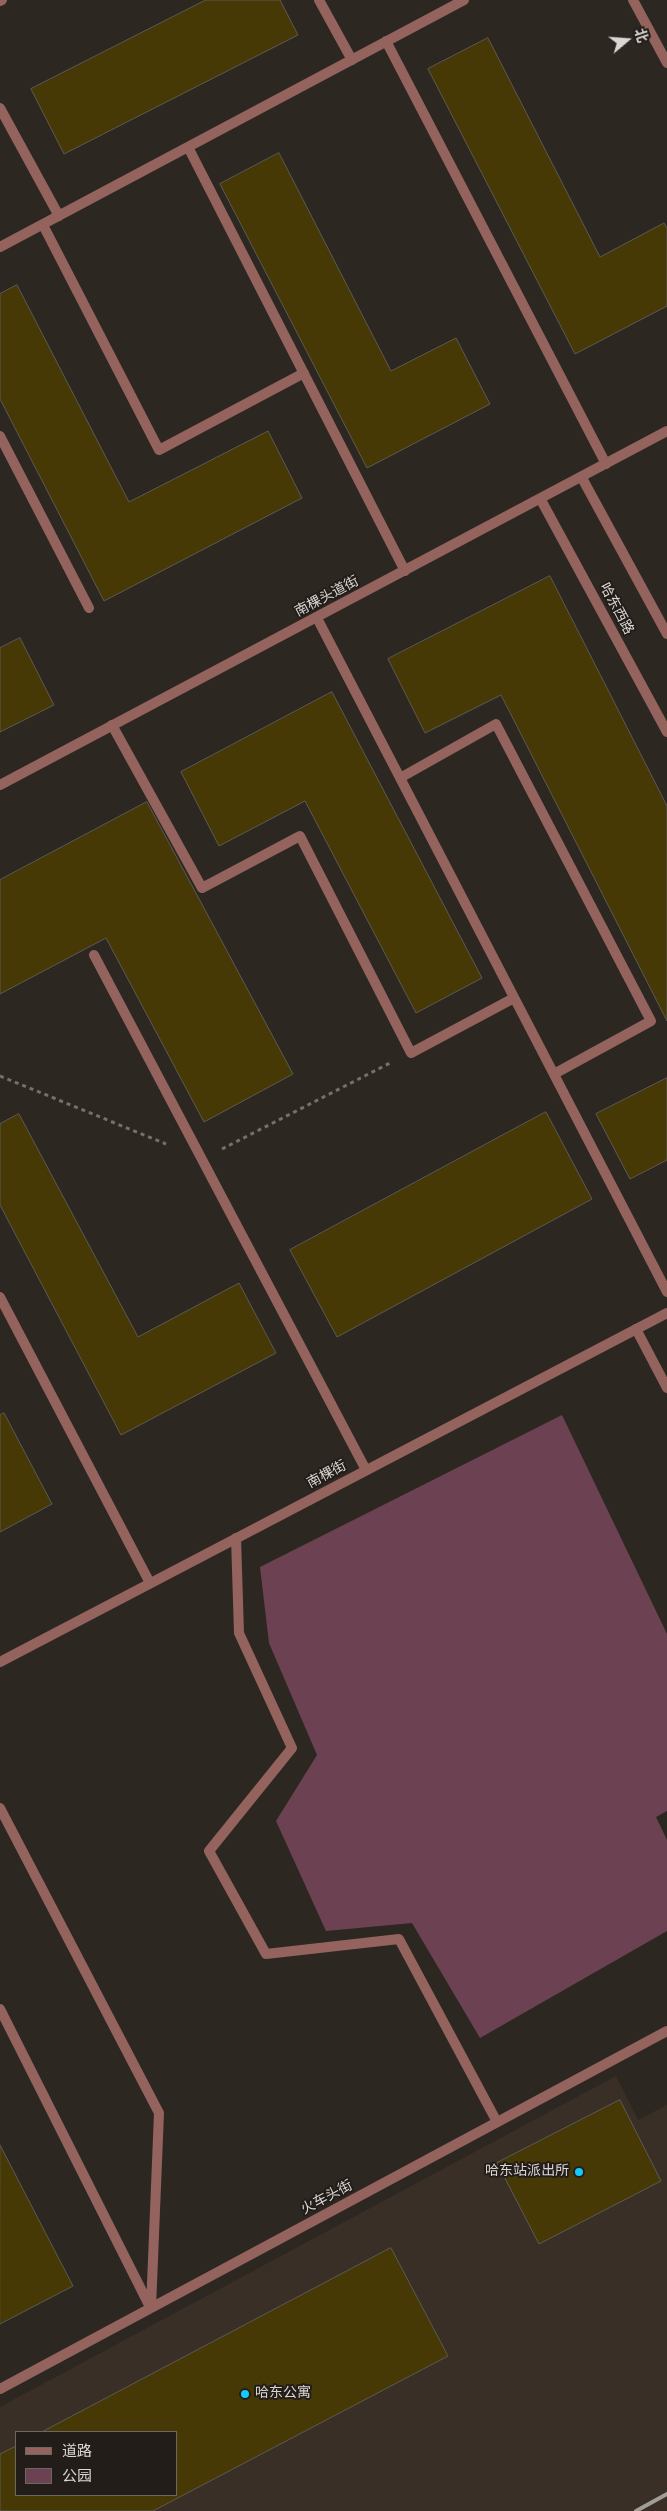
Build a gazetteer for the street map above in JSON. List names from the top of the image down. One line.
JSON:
{"streets":{"street":["南棵头道街","哈东西路","南棵街","火车头街"]},"crossings":[["南棵头道街","哈东西路"]],"places":["哈东站派出所","哈东公寓"],"legend":["道路","公园"],"north":"right"}
